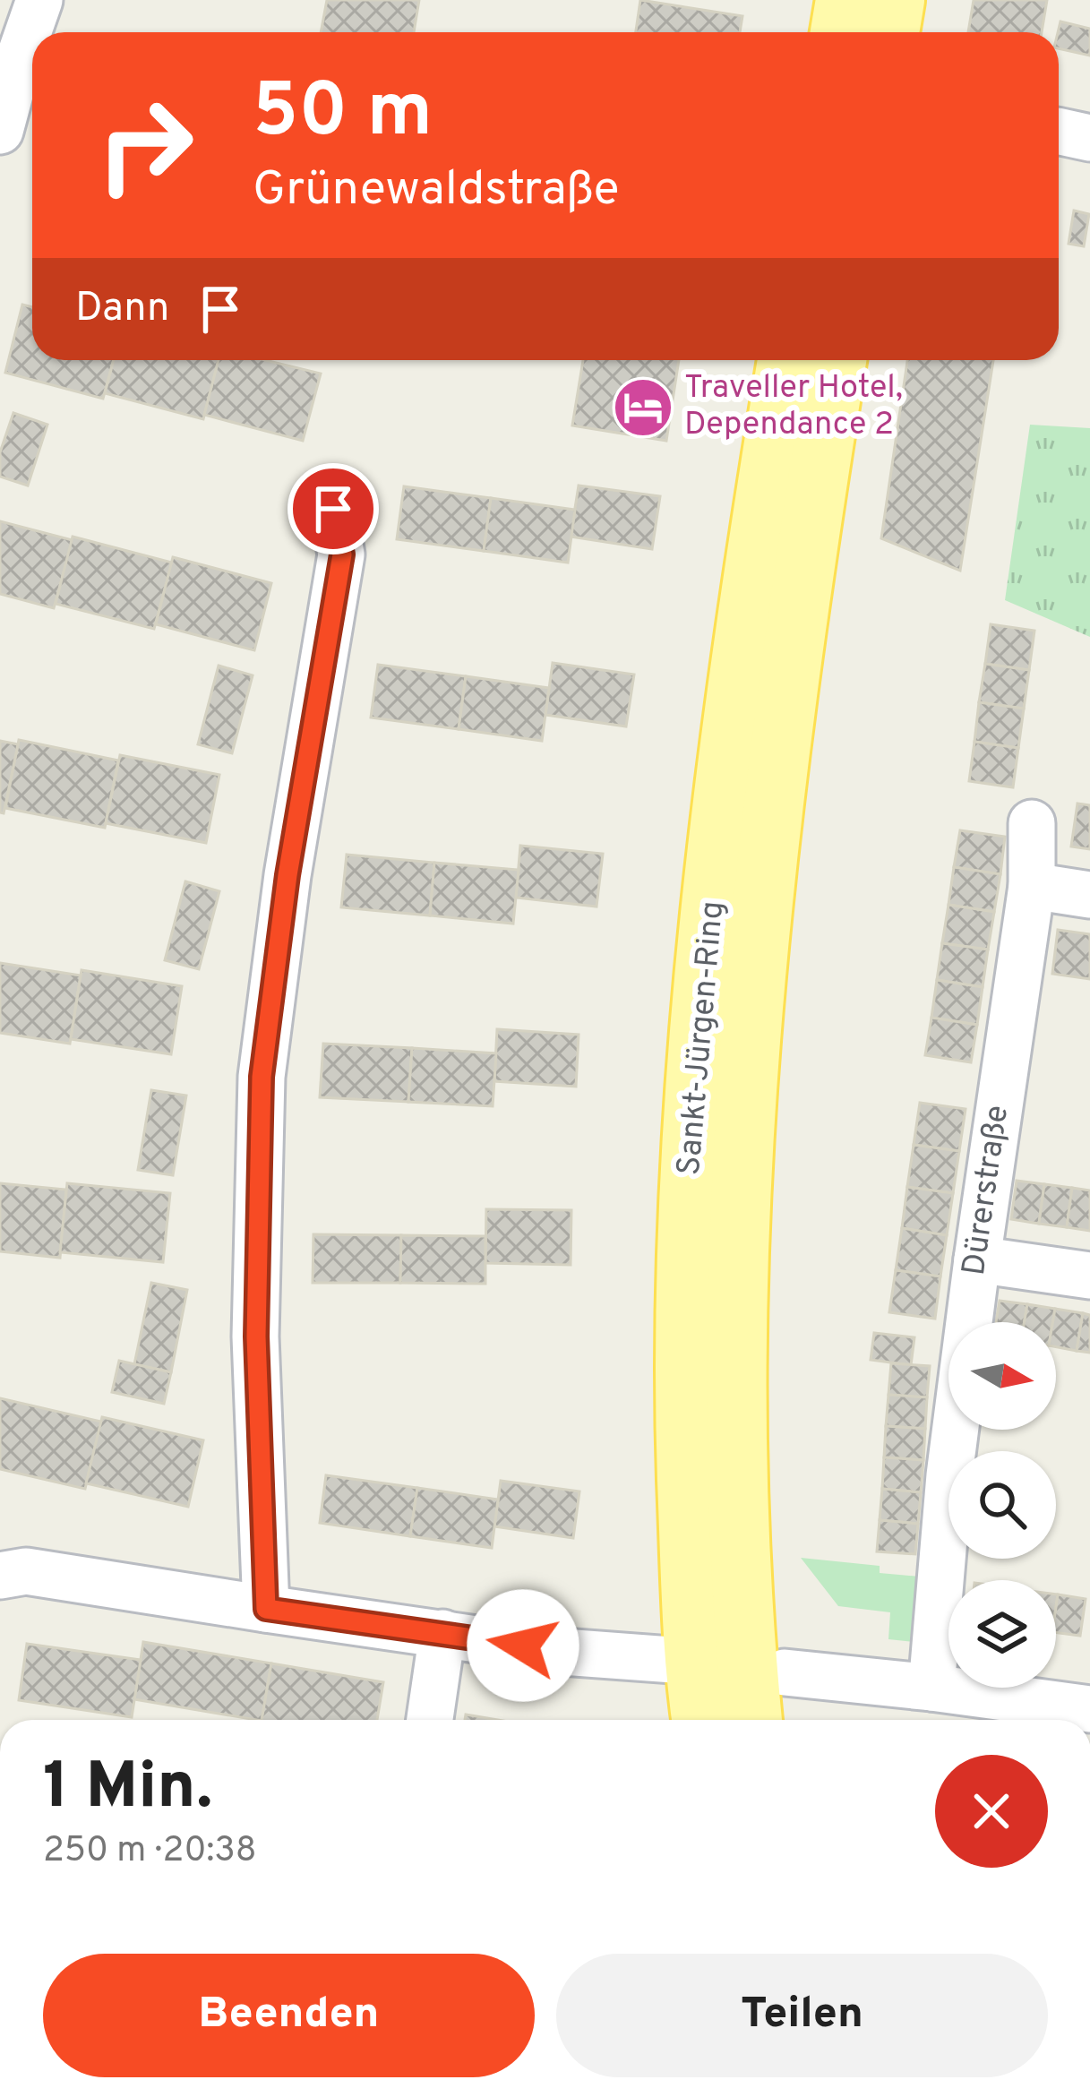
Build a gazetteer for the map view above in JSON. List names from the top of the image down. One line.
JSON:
{"streets":{"main road":["Sankt-Jürgen-Ring"],"street":["Dürerstraße"]},"places":{"hotel":["Traveller Hotel, Dependance 2"]},"north":"right","page":{"turn":["50 m","Grünewaldstraße"],"then":"Dann","heading":["1 Min.","250 m · 20:38"],"buttons":["Beenden","Teilen"]}}
